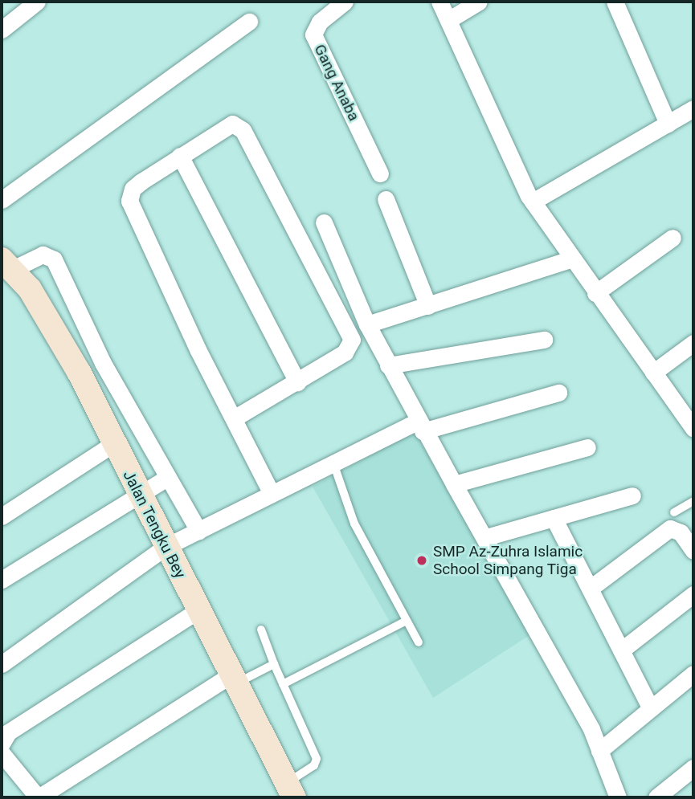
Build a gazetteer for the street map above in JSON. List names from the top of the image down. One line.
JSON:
{"streets":{"main road":["Jalan Tengku Bey"],"street":["Gang Anaba"]},"places":["SMP Az-Zuhra Islamic School Simpang Tiga"]}
